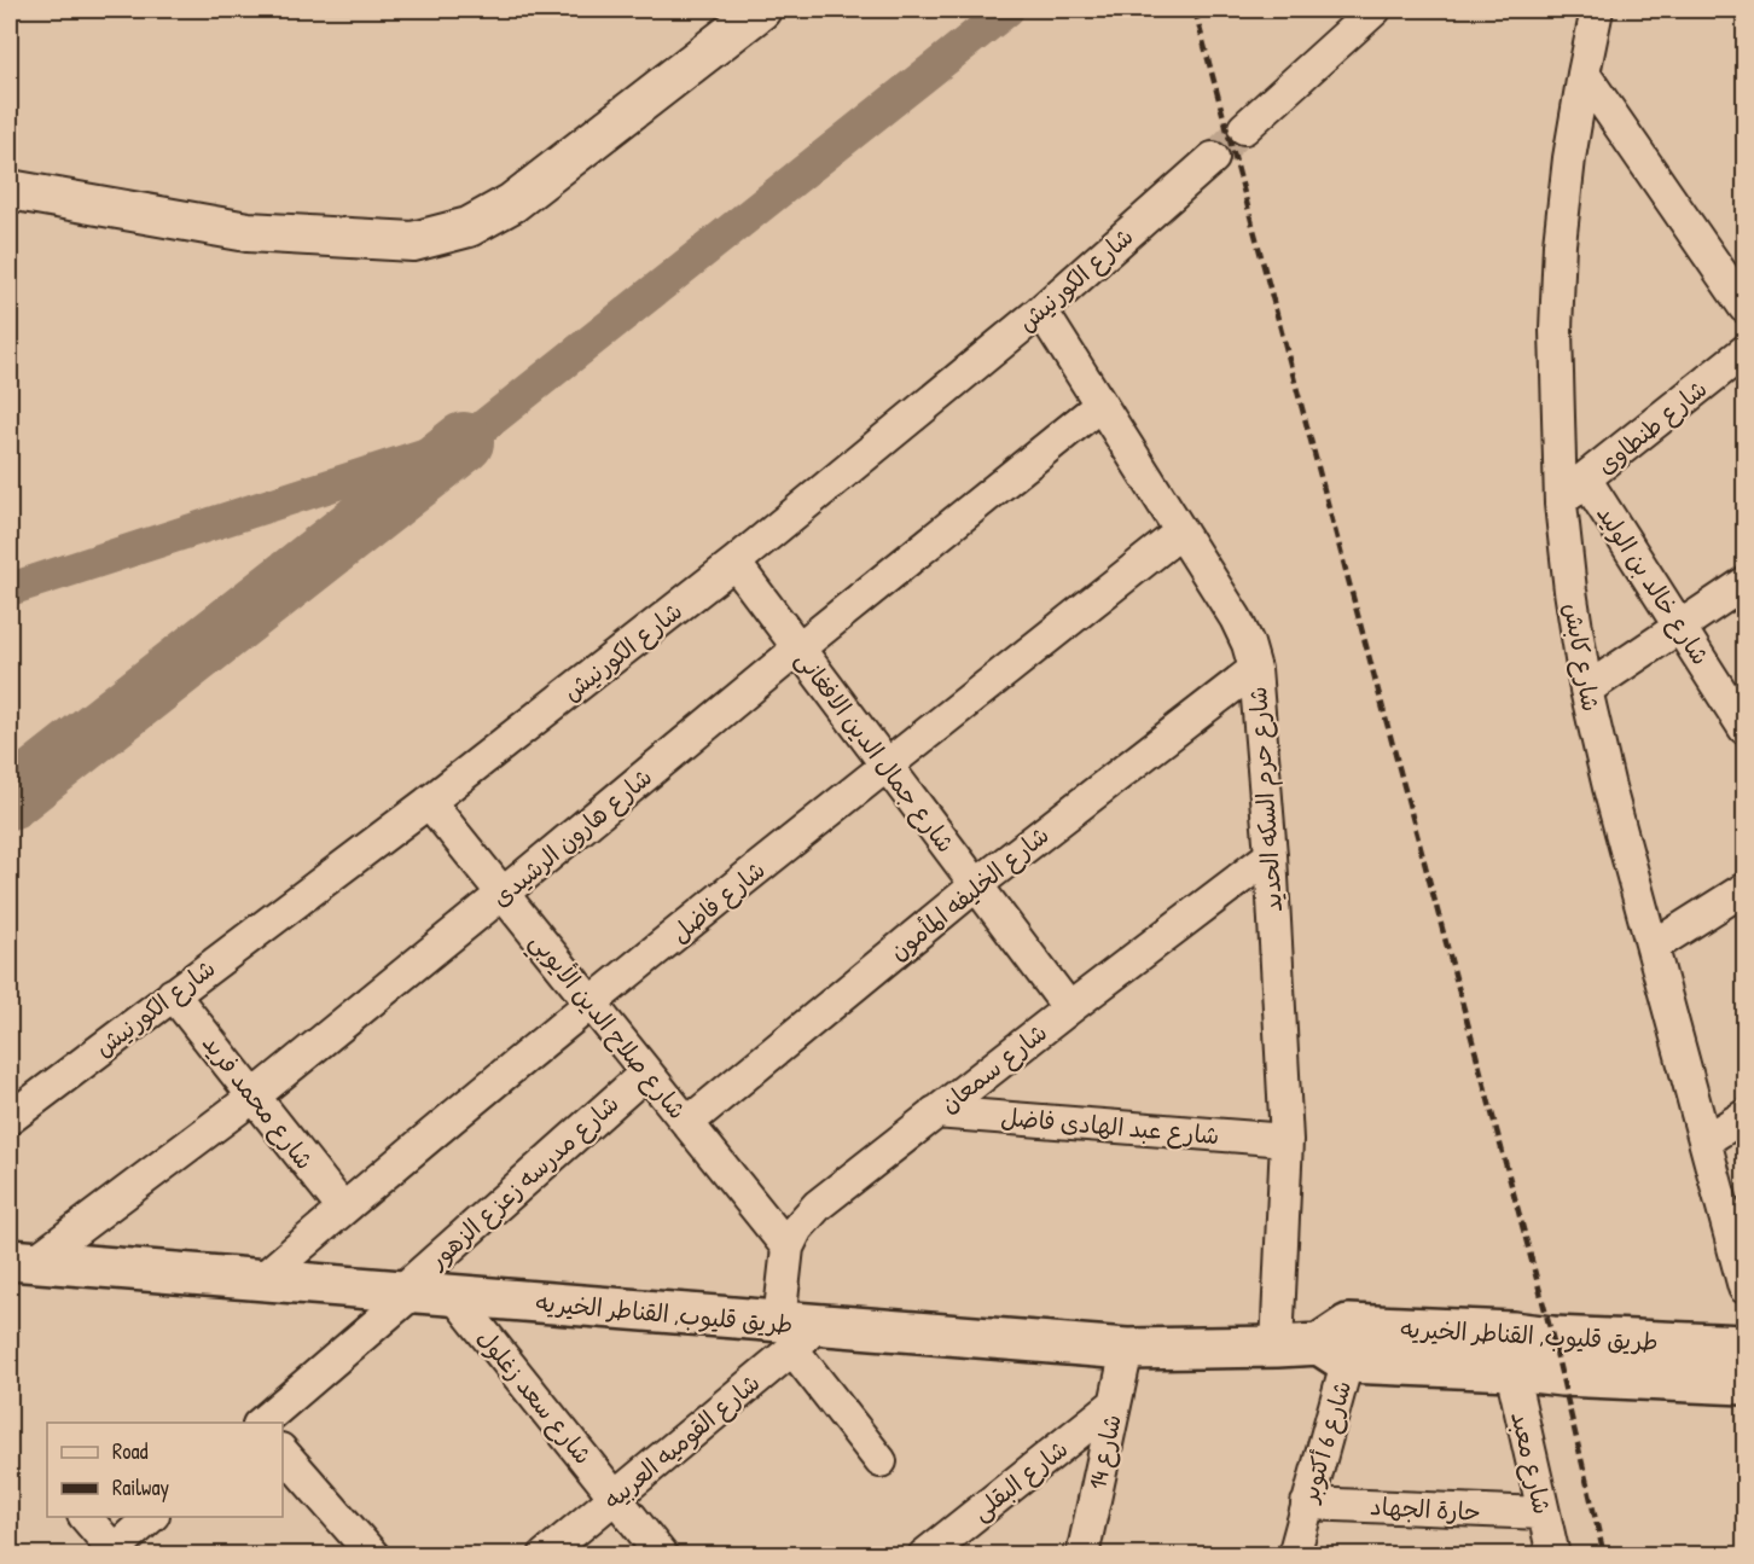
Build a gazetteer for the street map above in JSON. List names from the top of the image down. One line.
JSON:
{"streets":{"main road":["طريق قليوب, القناطر الخيريه"],"street":["شارع الكورنيش","شارع طنطاوى","شارع خالد بن الوليد","شارع كابش","شارع جمال الدين الافغانى","شارع حرم السكه الحديد","شارع هارون الرشيدى","شارع الخليفه المأمون","شارع فاضل","شارع صلاح الدين الأيوبي","شارع سمعان","شارع محمد فريد","شارع عبد الهادى فاضل","شارع مدرسه زعزع الزهور","شارع سعد زغلول","شارع القوميه العربيه","شارع 6 أكتوبر","شارع 14","شارع معبد","شارع البقلى","حارة الجهاد"]},"crossings":[["شارع الكورنيش","شارع جمال الدين الافغانى"],["شارع الكورنيش","شارع حرم السكه الحديد"],["شارع الكورنيش","شارع صلاح الدين الأيوبي"],["شارع الكورنيش","شارع محمد فريد"],["شارع طنطاوى","شارع خالد بن الوليد"],["شارع طنطاوى","شارع كابش"],["شارع جمال الدين الافغانى","شارع هارون الرشيدى"],["شارع جمال الدين الافغانى","شارع الخليفه المأمون"],["شارع جمال الدين الافغانى","شارع فاضل"],["شارع جمال الدين الافغانى","شارع سمعان"],["شارع حرم السكه الحديد","شارع هارون الرشيدى"],["شارع حرم السكه الحديد","شارع الخليفه المأمون"],["شارع حرم السكه الحديد","شارع فاضل"],["شارع حرم السكه الحديد","شارع سمعان"],["شارع حرم السكه الحديد","شارع عبد الهادى فاضل"],["شارع حرم السكه الحديد","طريق قليوب, القناطر الخيريه"],["شارع هارون الرشيدى","شارع صلاح الدين الأيوبي"],["شارع هارون الرشيدى","شارع محمد فريد"],["شارع هارون الرشيدى","طريق قليوب, القناطر الخيريه"],["شارع الخليفه المأمون","شارع صلاح الدين الأيوبي"],["شارع فاضل","شارع صلاح الدين الأيوبي"],["شارع فاضل","شارع محمد فريد"],["شارع فاضل","طريق قليوب, القناطر الخيريه"],["شارع صلاح الدين الأيوبي","شارع سمعان"],["شارع صلاح الدين الأيوبي","شارع مدرسه زعزع الزهور"],["شارع سمعان","شارع عبد الهادى فاضل"],["شارع سمعان","طريق قليوب, القناطر الخيريه"],["شارع سمعان","شارع القوميه العربيه"],["شارع مدرسه زعزع الزهور","طريق قليوب, القناطر الخيريه"],["طريق قليوب, القناطر الخيريه","شارع سعد زغلول"],["طريق قليوب, القناطر الخيريه","شارع القوميه العربيه"],["طريق قليوب, القناطر الخيريه","شارع 6 أكتوبر"],["طريق قليوب, القناطر الخيريه","شارع 14"],["طريق قليوب, القناطر الخيريه","شارع معبد"],["شارع سعد زغلول","شارع القوميه العربيه"],["شارع 6 أكتوبر","حارة الجهاد"],["شارع 14","شارع البقلى"],["شارع معبد","حارة الجهاد"]],"legend":["Road","Railway"]}
